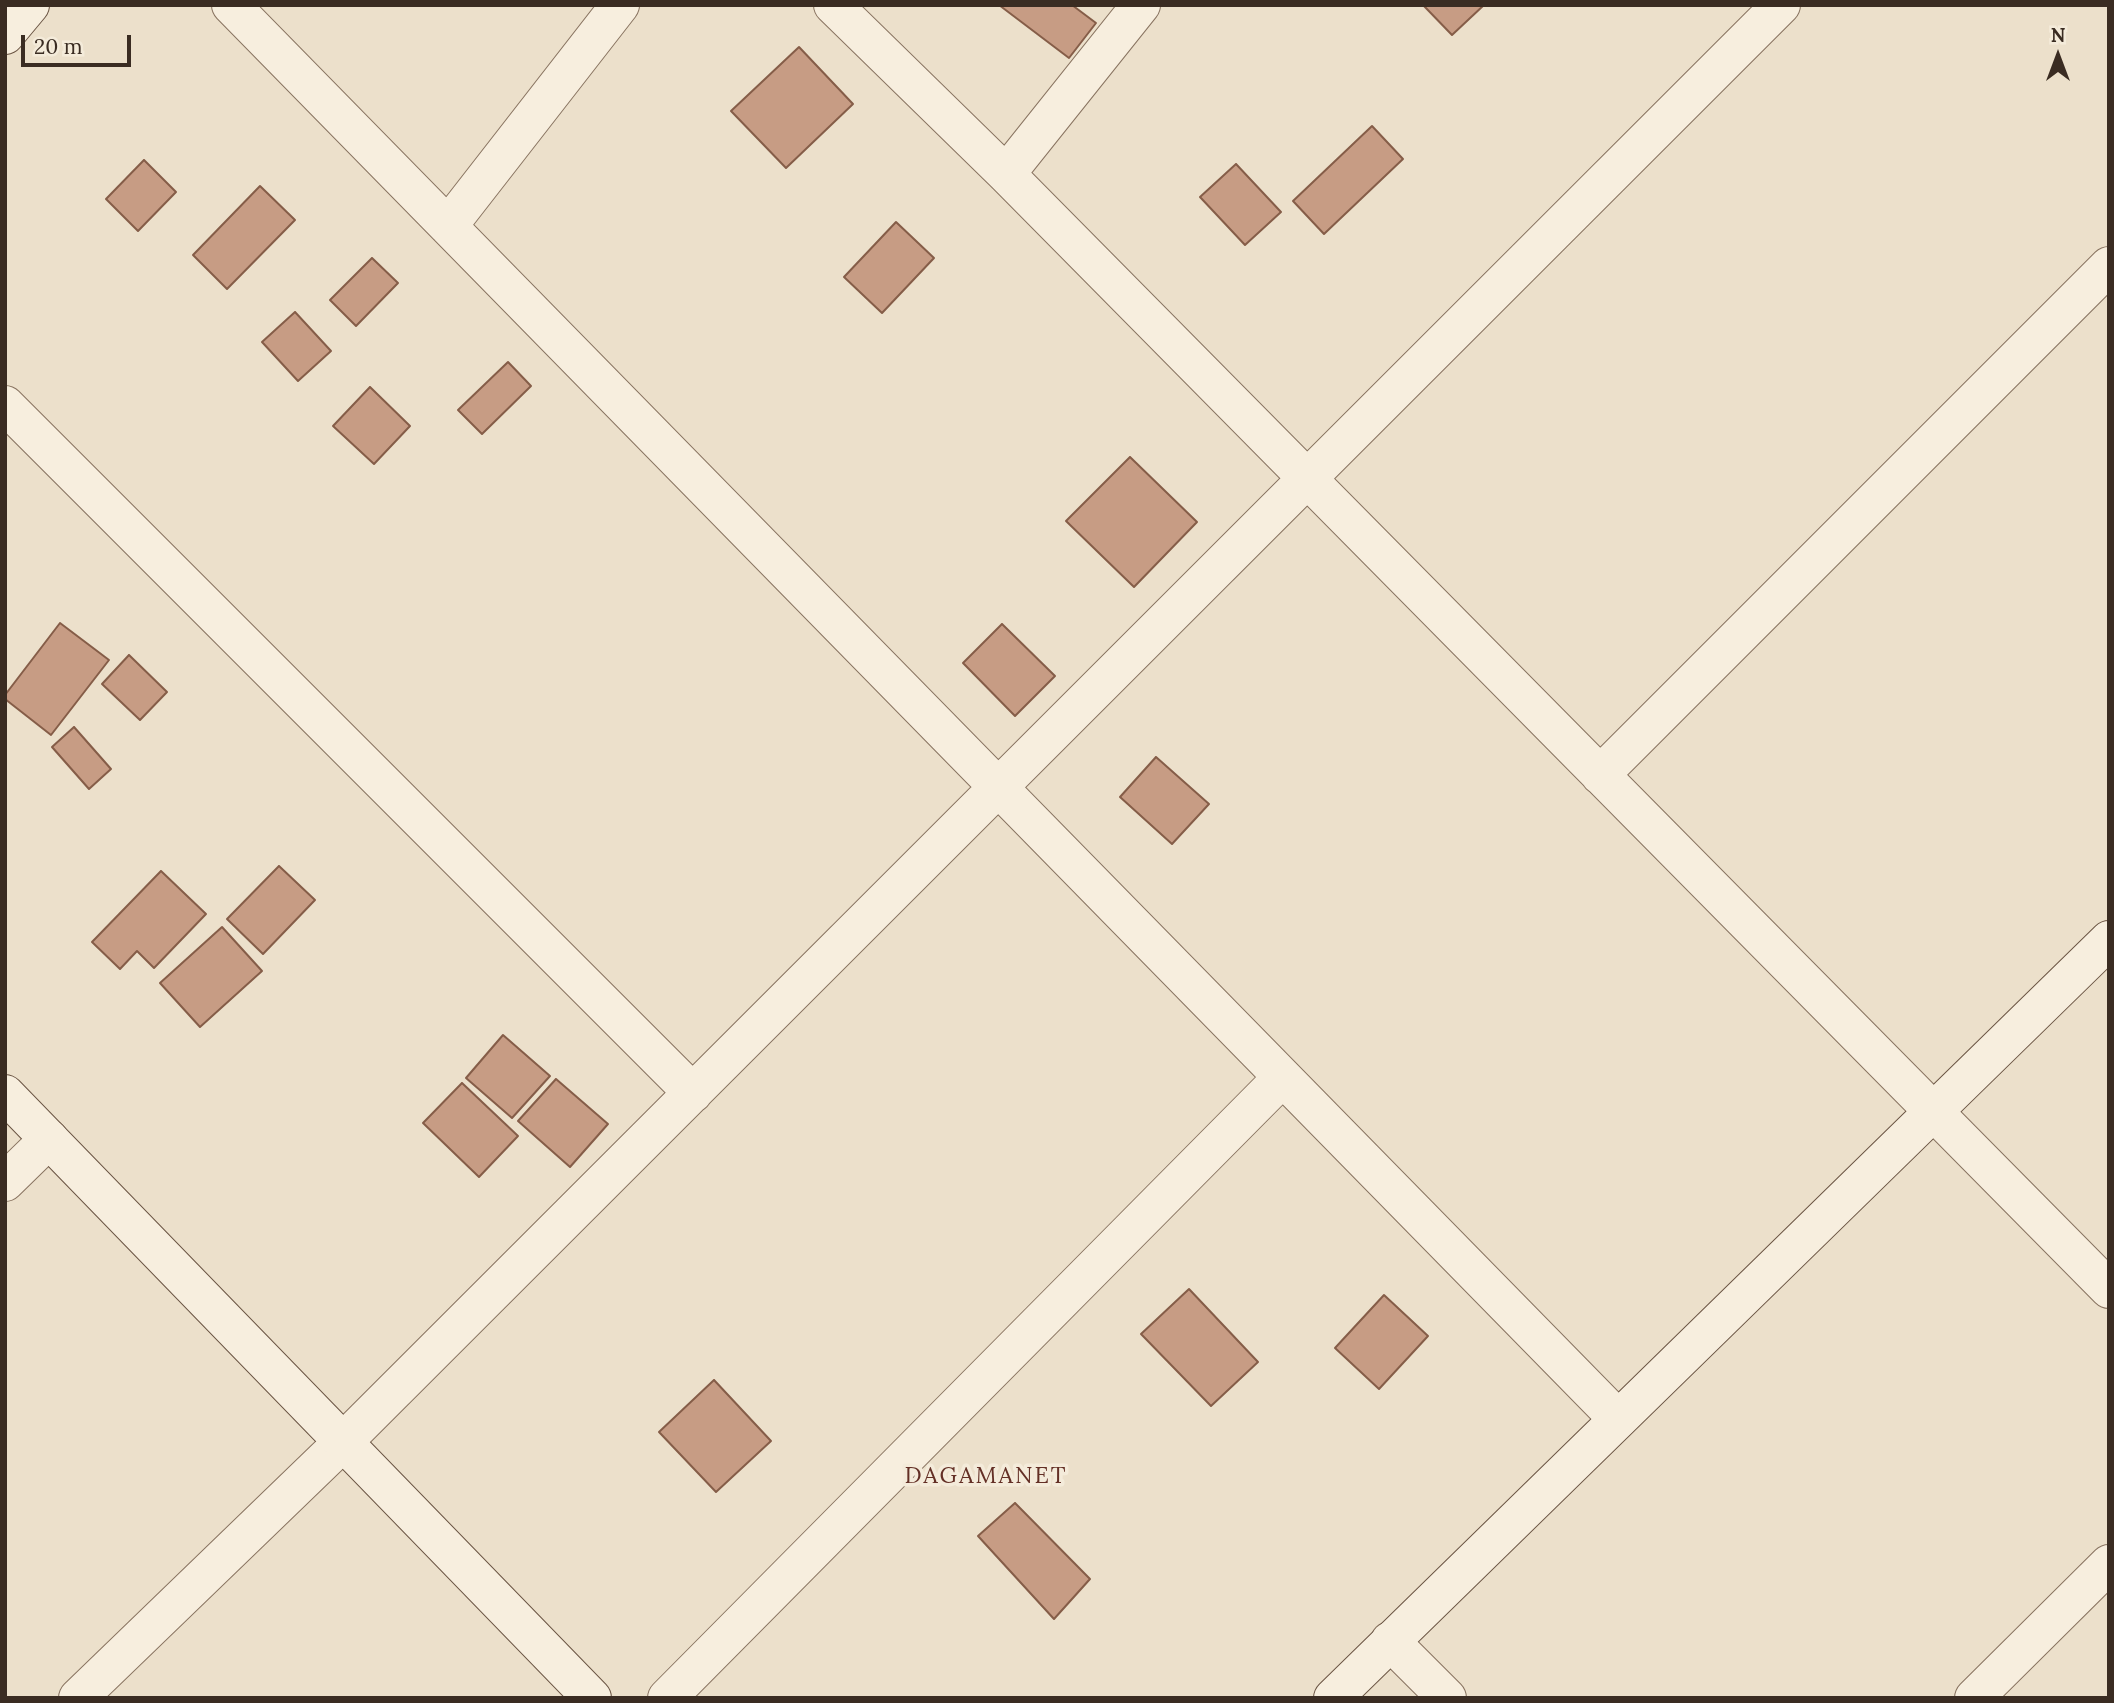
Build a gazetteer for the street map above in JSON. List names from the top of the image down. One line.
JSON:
{"districts":["DAGAMANET"],"scale_bar":"20 m","north":"top"}
